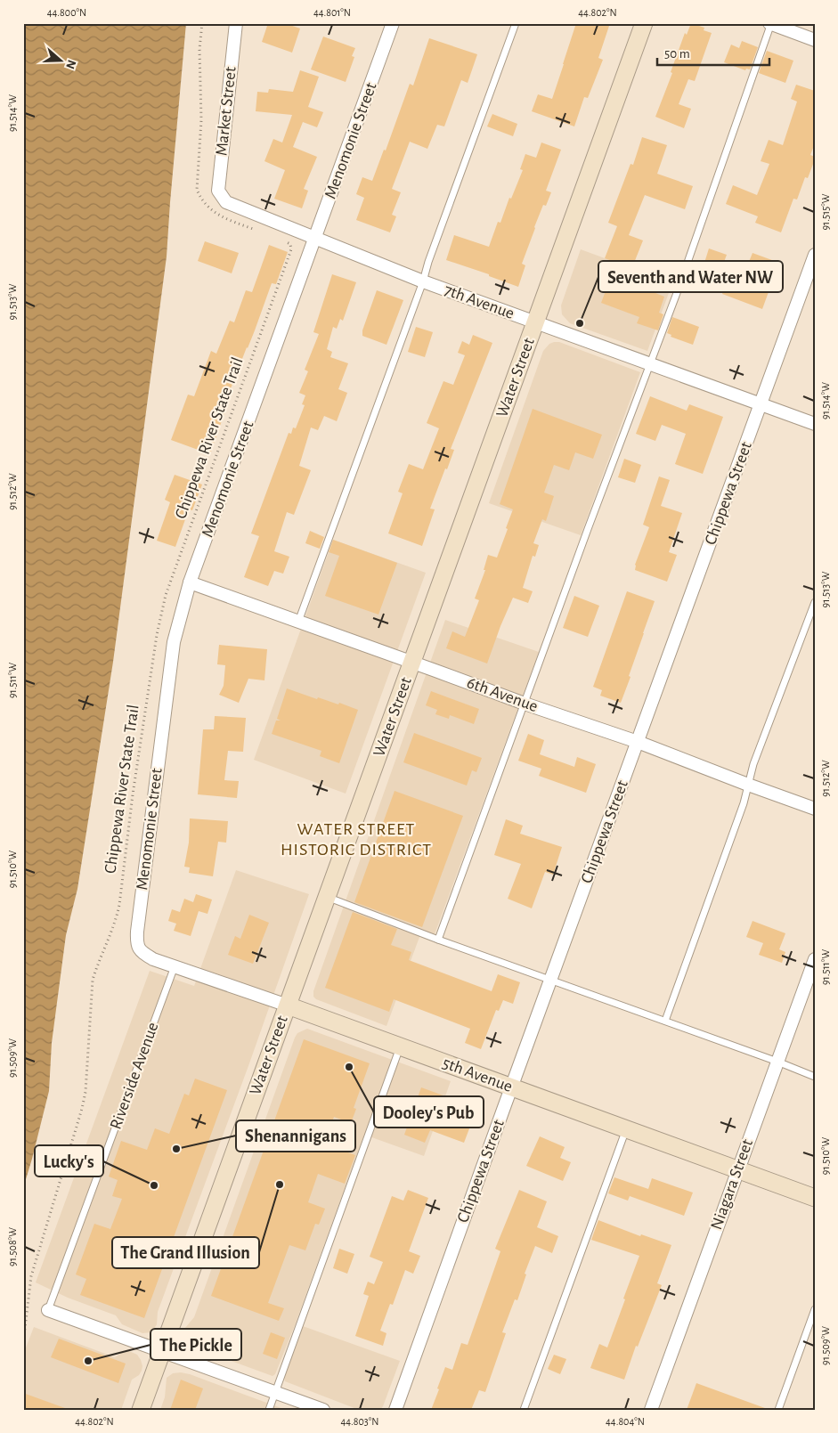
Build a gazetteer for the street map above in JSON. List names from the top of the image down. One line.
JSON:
{"streets":{"main road":["Water Street","5th Avenue"],"street":["Market Street","Menomonie Street","7th Avenue","Chippewa Street","6th Avenue","Niagara Street"],"lane":["Riverside Avenue"],"path":["Chippewa River State Trail"]},"crossings":[["Market Street","7th Avenue"],["Menomonie Street","7th Avenue"],["Menomonie Street","6th Avenue"],["Menomonie Street","5th Avenue"],["7th Avenue","Water Street"],["7th Avenue","Chippewa Street"],["Water Street","6th Avenue"],["Water Street","5th Avenue"],["Chippewa Street","6th Avenue"],["Chippewa Street","5th Avenue"],["5th Avenue","Riverside Avenue"],["5th Avenue","Niagara Street"]],"districts":["WATER STREET HISTORIC DISTRICT"],"places":["Seventh and Water NW","Dooley's Pub","Shenannigans","The Grand Illusion","Lucky's","The Pickle"],"scale_bar":"50 m","north":"right","coordinates":["44.800°N","44.801°N","44.802°N","91.514°W","91.515°W","91.513°W","91.512°W","91.511°W","91.510°W","91.509°W","91.508°W","44.803°N","44.804°N"]}
